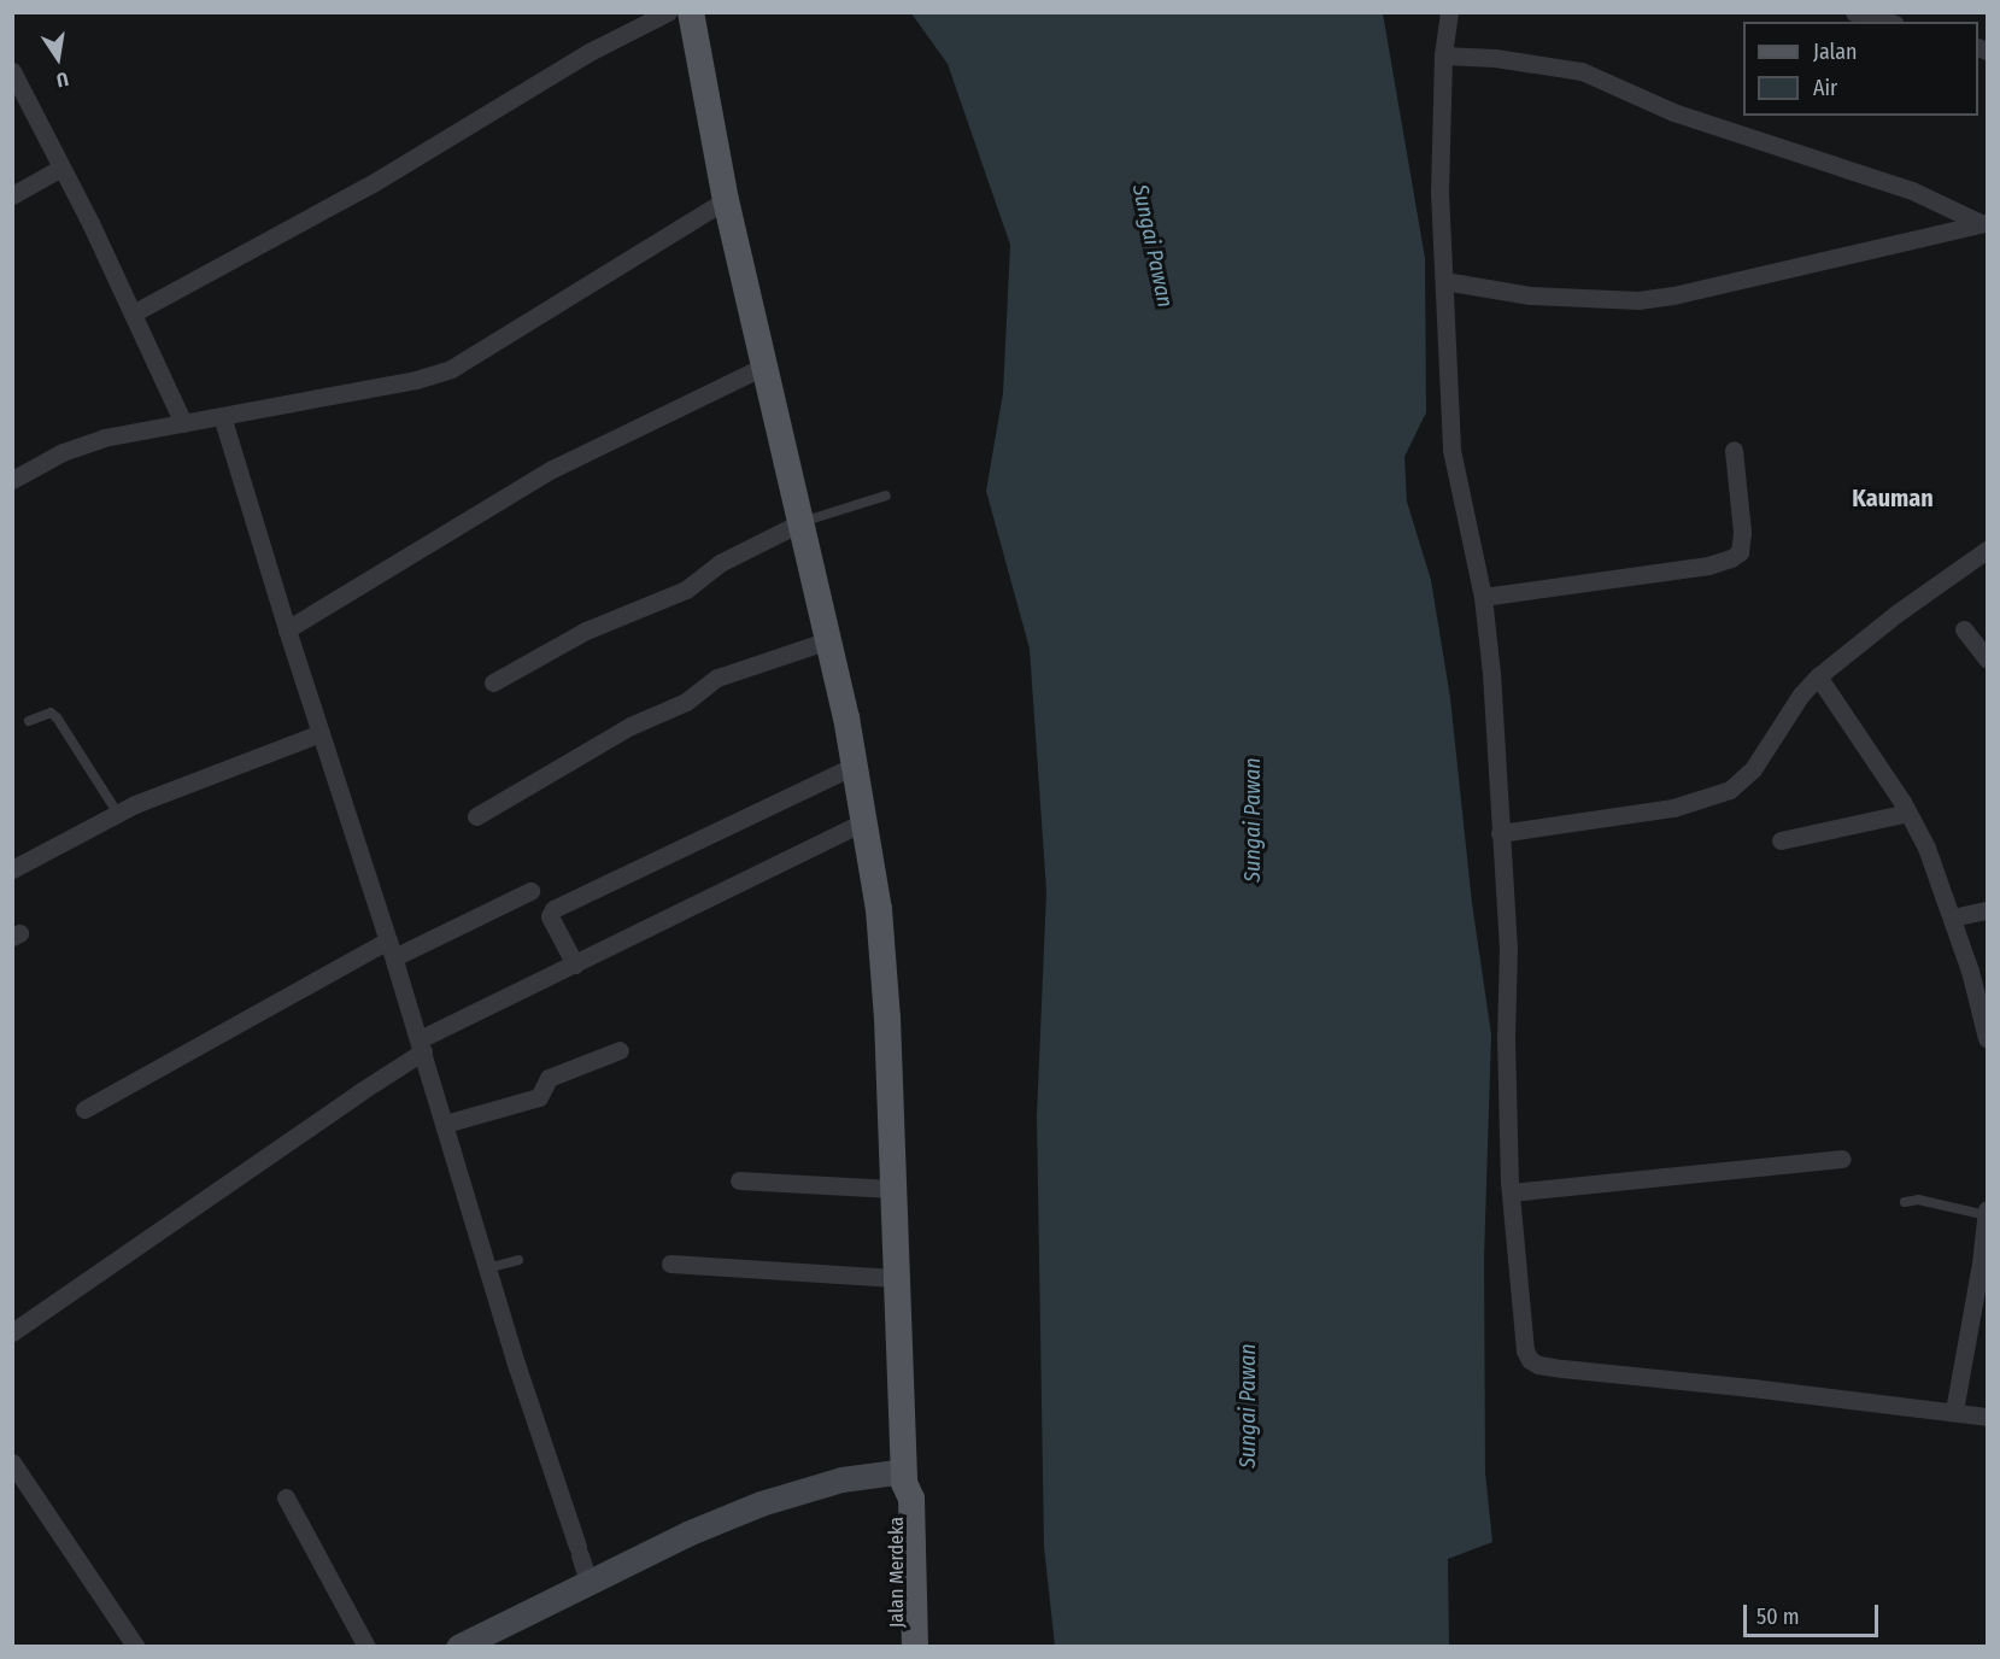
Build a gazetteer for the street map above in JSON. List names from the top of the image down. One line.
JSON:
{"streets":{"main road":["Jalan Merdeka"]},"districts":["Kauman"],"water":["Sungai Pawan"],"legend":["Jalan","Air"],"scale_bar":"50 m","north":"bottom"}
